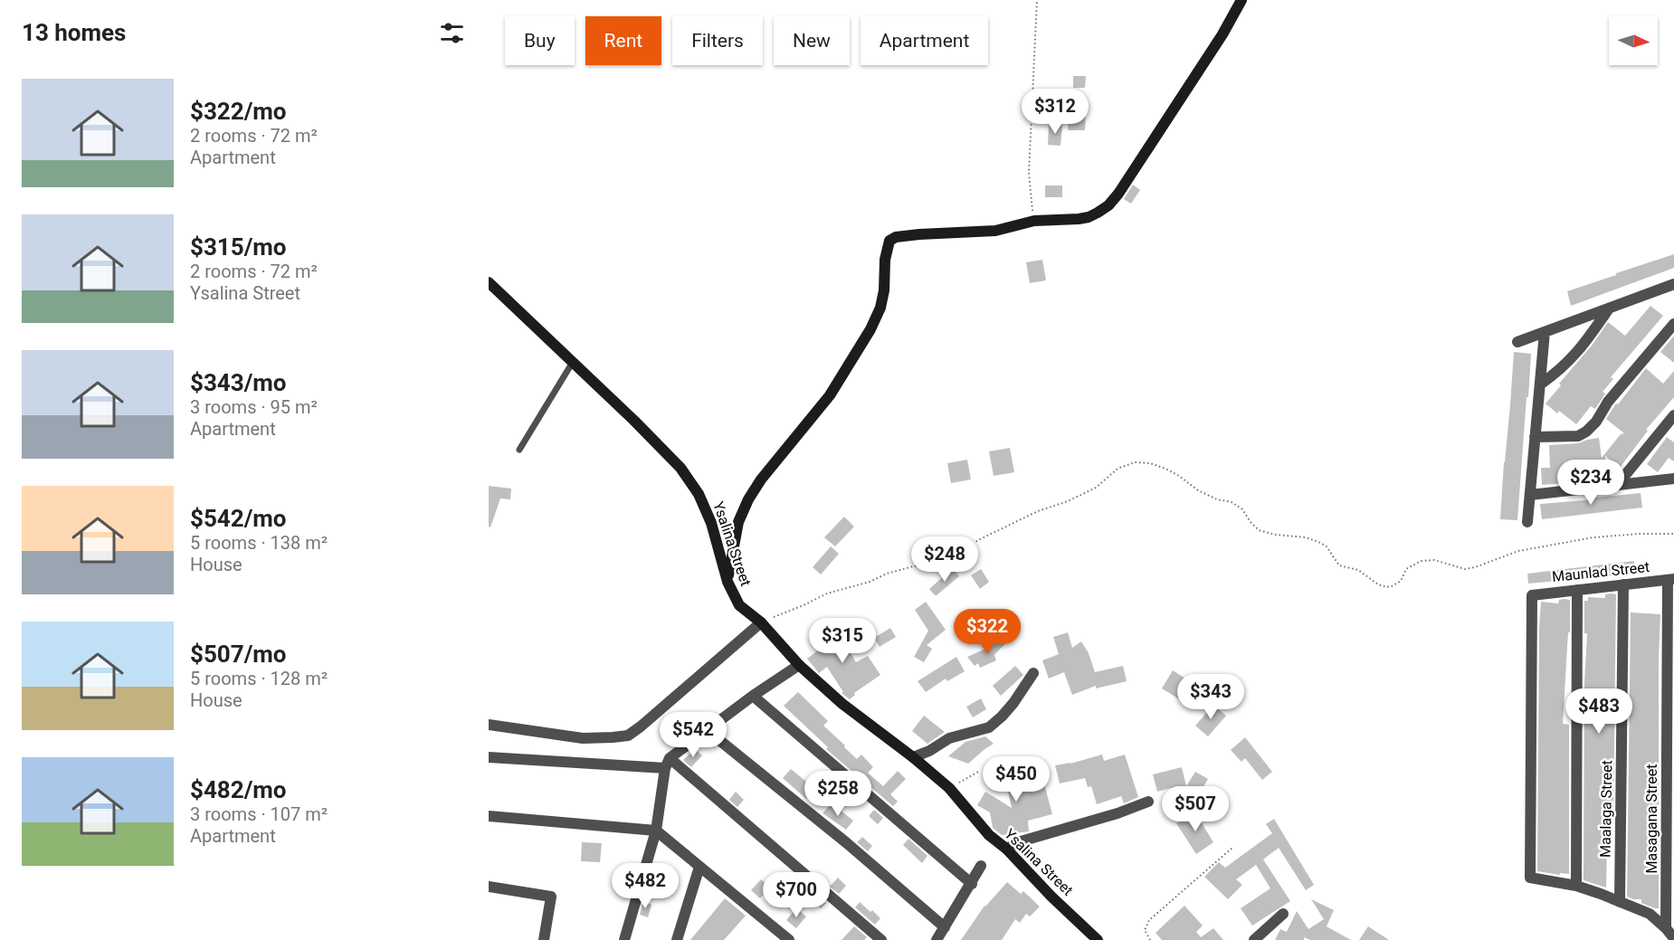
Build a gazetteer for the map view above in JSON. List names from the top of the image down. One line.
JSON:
{"streets":{"street":["Ysalina Street","Maunlad Street","Maalaga Street","Masagana Street"]},"crossings":[["Maunlad Street","Maalaga Street"],["Maunlad Street","Masagana Street"]],"north":"right","page":{"heading":"13 homes","chip":["Buy","Rent","Filters","New","Apartment"],"list":[{"name":"$322/mo","note":"2 rooms · 72 m² · Apartment"},{"name":"$315/mo","note":"2 rooms · 72 m² · Ysalina Street"},{"name":"$343/mo","note":"3 rooms · 95 m² · Apartment"},{"name":"$542/mo","note":"5 rooms · 138 m² · House"},{"name":"$507/mo","note":"5 rooms · 128 m² · House"},{"name":"$482/mo","note":"3 rooms · 107 m² · Apartment"}],"price":["$312","$234","$248","$322","$315","$343","$483","$542","$450","$258","$507","$482","$700"]}}
